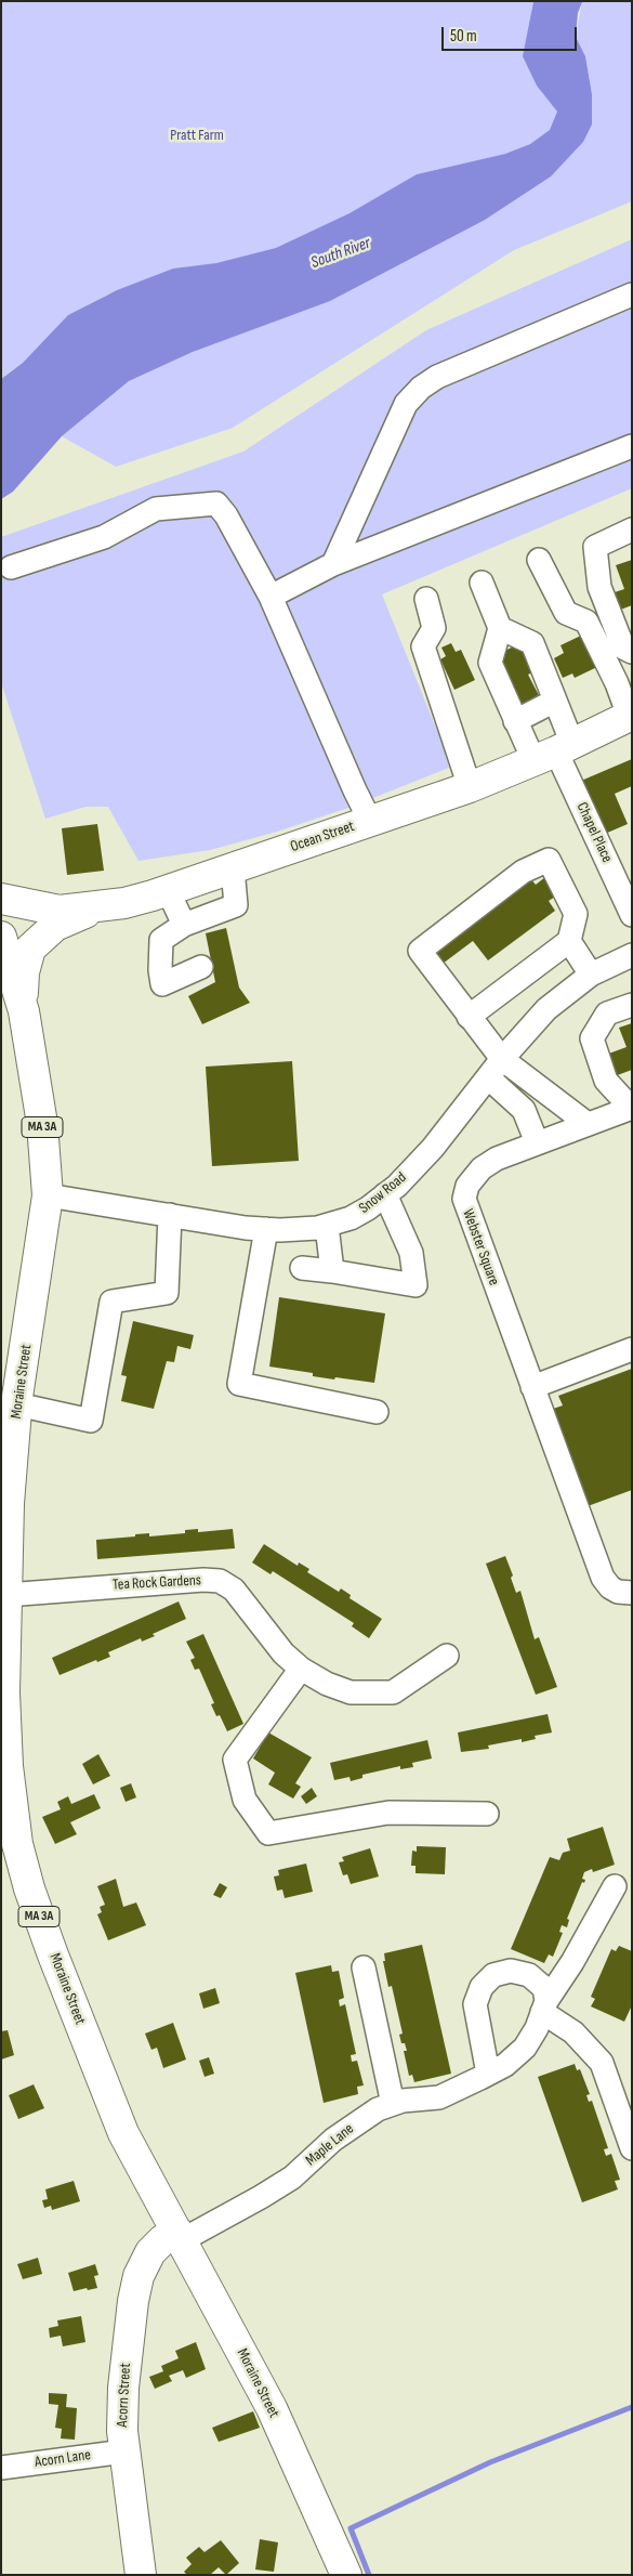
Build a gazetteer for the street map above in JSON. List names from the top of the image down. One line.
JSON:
{"streets":{"main road":["Ocean Street","MA 3A","Moraine Street","Acorn Street"],"street":["Chapel Place","Snow Road","Webster Square","Tea Rock Gardens","Maple Lane","Acorn Lane"]},"crossings":[["Chapel Place","Ocean Street"],["Snow Road","Moraine Street"],["Moraine Street","Tea Rock Gardens"],["Moraine Street","Maple Lane"],["Moraine Street","Acorn Street"],["Maple Lane","Acorn Street"],["Acorn Street","Acorn Lane"]],"water":["South River"],"parks":["Pratt Farm"],"scale_bar":"50 m"}
